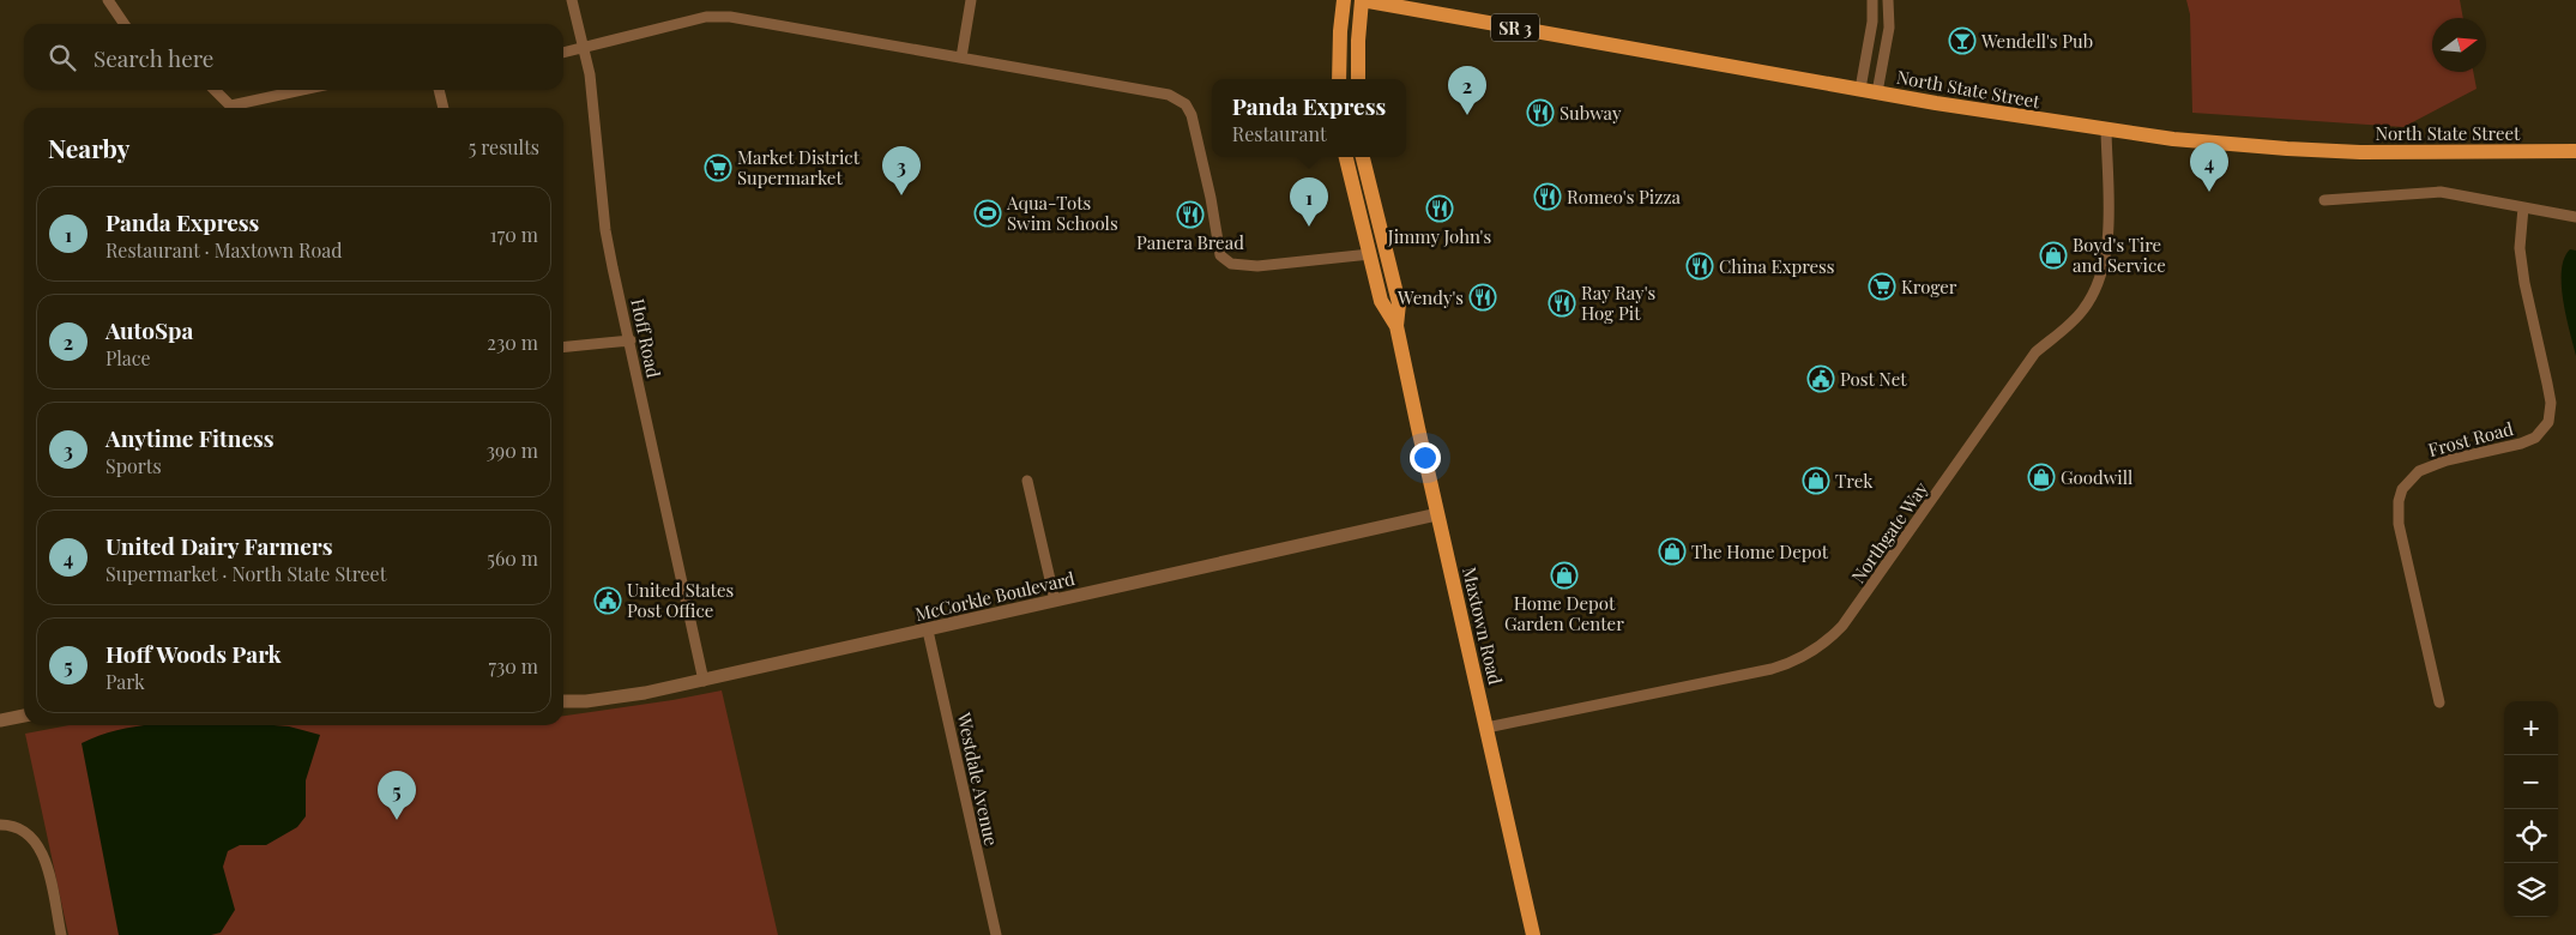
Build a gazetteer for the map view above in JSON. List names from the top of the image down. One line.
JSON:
{"streets":{"main road":["SR 3","North State Street","Maxtown Road"],"street":["Hoff Road","Frost Road","Northgate Way","McCorkle Boulevard","Westdale Avenue"]},"crossings":[["North State Street","Northgate Way"],["Hoff Road","McCorkle Boulevard"],["Northgate Way","Maxtown Road"],["McCorkle Boulevard","Maxtown Road"],["McCorkle Boulevard","Westdale Avenue"]],"places":{"bar":["Wendell's Pub"],"restaurant":["Subway","Romeo's Pizza","Jimmy John's","Panera Bread","China Express","Wendy's","Ray Ray's Hog Pit"],"supermarket":["Market District Supermarket","Kroger"],"sports":["Aqua-Tots Swim Schools"],"shop":["Boyd's Tire and Service","Goodwill","Trek","The Home Depot","Home Depot Garden Center"],"public building":["Post Net","United States Post Office"]},"north":"right","page":{"search":"Search here","pins":["2","4","3","1","5"],"popup":["Panda Express","Restaurant"],"heading":["Nearby","5 results"],"list":[{"mark":"1","name":"Panda Express","note":"Restaurant · Maxtown Road","value":"170 m"},{"mark":"2","name":"AutoSpa","note":"Place","value":"230 m"},{"mark":"3","name":"Anytime Fitness","note":"Sports","value":"390 m"},{"mark":"4","name":"United Dairy Farmers","note":"Supermarket · North State Street","value":"560 m"},{"mark":"5","name":"Hoff Woods Park","note":"Park","value":"730 m"}],"map_buttons":["+","−"]}}
